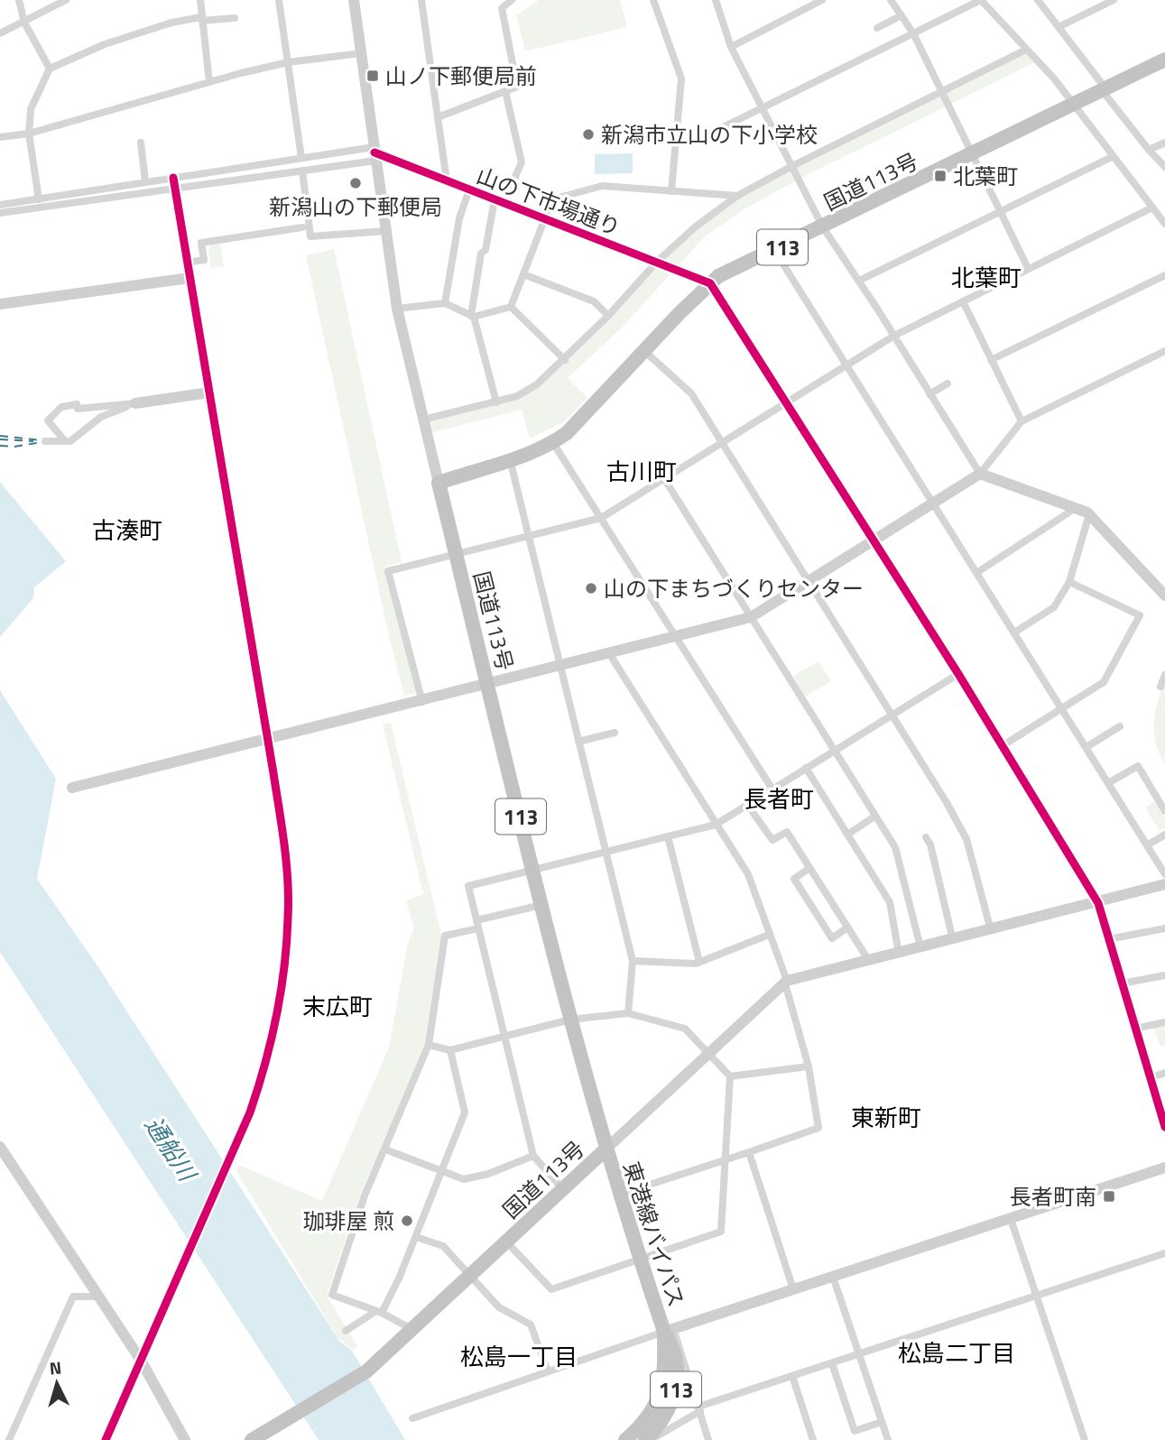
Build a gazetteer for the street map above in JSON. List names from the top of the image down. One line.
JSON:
{"streets":{"highway":["国道113号","113","東港線バイパス"],"street":["山の下市場通り"]},"crossings":[["国道113号","山の下市場通り"],["国道113号","東港線バイパス"]],"districts":["北葉町","古川町","古湊町","長者町","末広町","東新町","松島二丁目","松島一丁目"],"water":["通船川"],"places":{"transit":["山ノ下郵便局前","北葉町","長者町南"],"other":["新潟市立山の下小学校","新潟山の下郵便局","山の下まちづくりセンター","珈琲屋 煎"]},"north":"top"}
